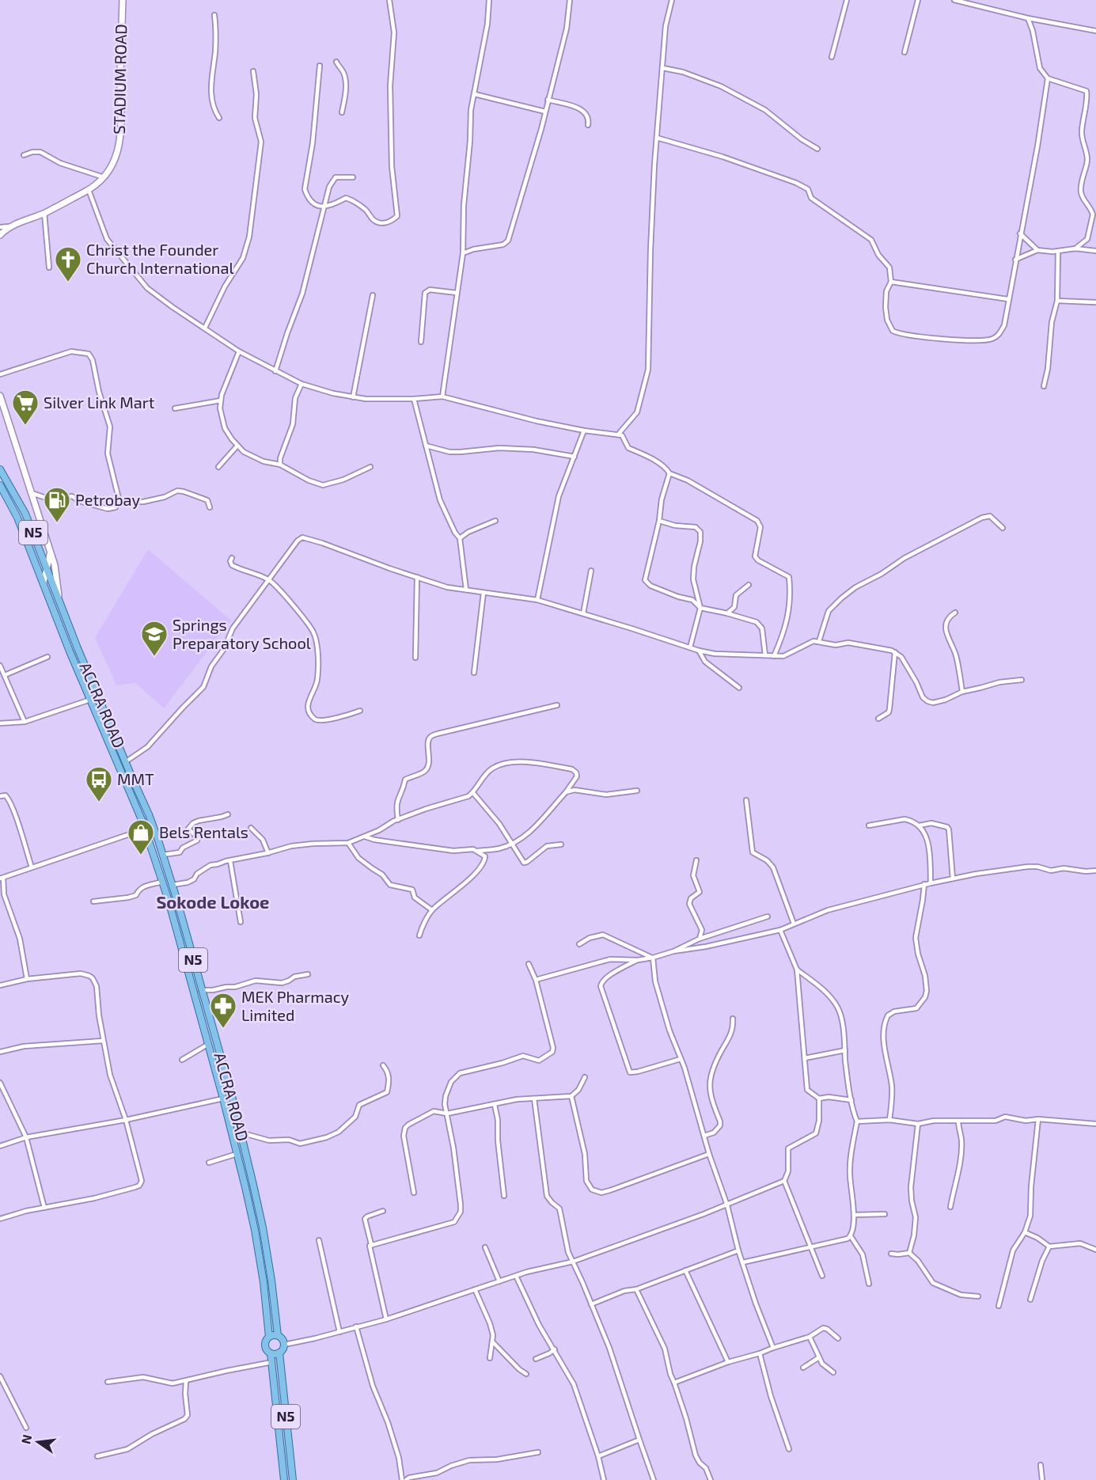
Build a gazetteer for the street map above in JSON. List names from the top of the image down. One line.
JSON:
{"streets":{"main road":["STADIUM ROAD","N5","ACCRA ROAD"]},"crossings":[["N5","ACCRA ROAD"]],"districts":["Sokode Lokoe"],"places":{"church":["Christ the Founder Church International"],"supermarket":["Silver Link Mart"],"fuel station":["Petrobay"],"school or university":["Springs Preparatory School"],"bus stop":["MMT"],"shop":["Bels Rentals"],"pharmacy":["MEK Pharmacy Limited"]},"north":"left"}
